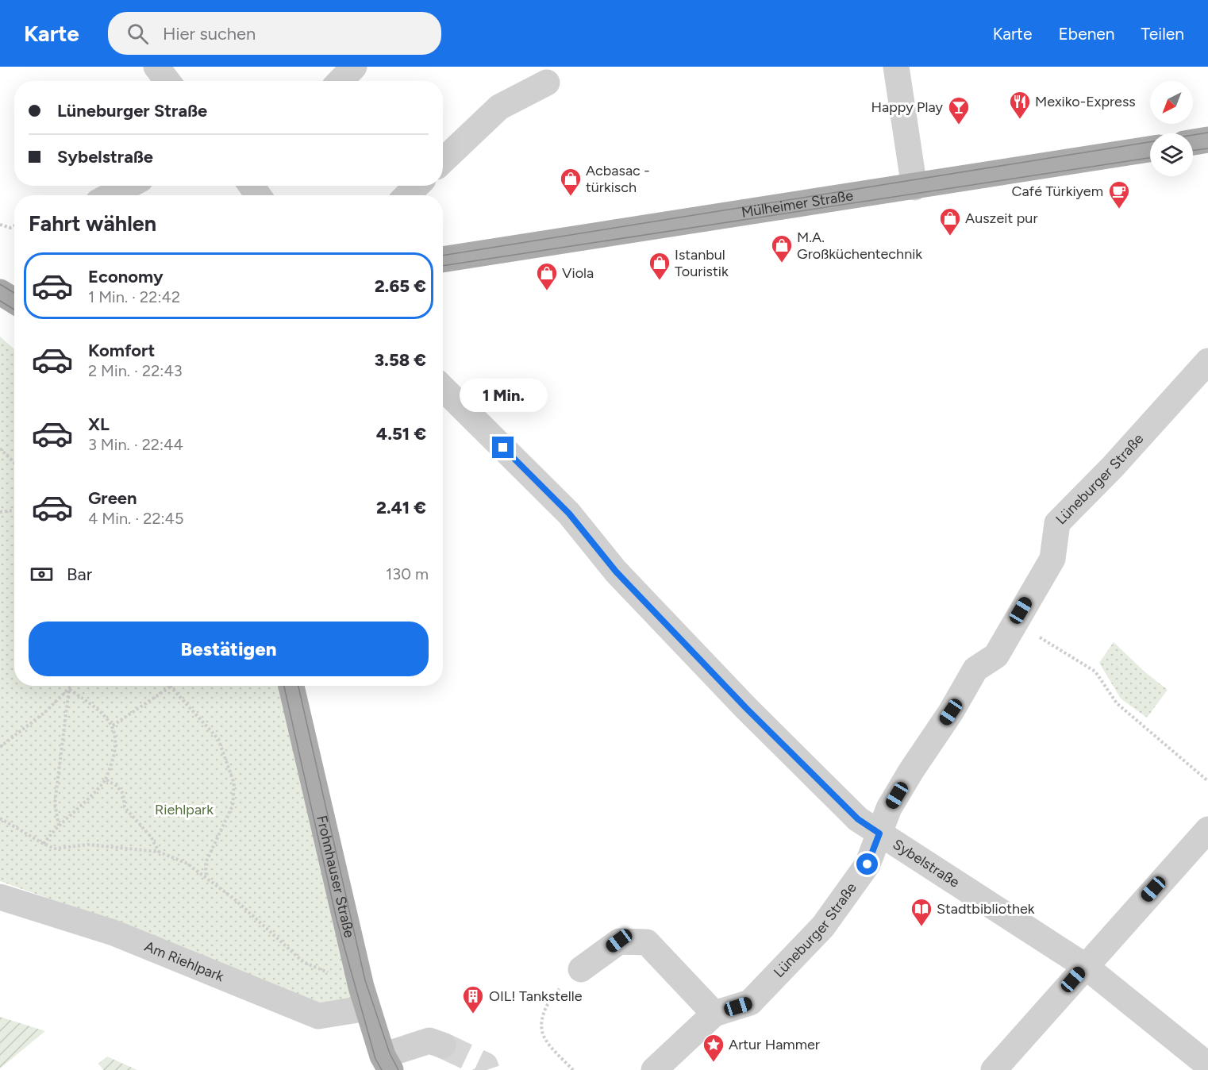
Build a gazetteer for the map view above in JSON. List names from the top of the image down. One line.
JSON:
{"streets":{"main road":["Mülheimer Straße","Frohnhauser Straße"],"street":["Lüneburger Straße","Sybelstraße","Am Riehlpark"]},"crossings":[["Lüneburger Straße","Sybelstraße"],["Frohnhauser Straße","Am Riehlpark"]],"parks":["Riehlpark"],"places":{"restaurant":["Mexiko-Express"],"bar":["Happy Play"],"shop":["Acbasac - türkisch","Auszeit pur","M.A. Großküchentechnik","Istanbul Touristik","Viola"],"cafe":["Café Türkiyem"],"library":["Stadtbibliothek"],"building":["OIL! Tankstelle"],"place":["Artur Hammer"]},"north":"bottom left","page":{"header":"Karte","search":"Hier suchen","nav":["Karte","Ebenen","Teilen"],"banner":["Lüneburger Straße","Sybelstraße"],"heading":"Fahrt wählen","list":[{"name":"Economy","note":"1 Min. · 22:42","value":"2.65 €"},{"name":"Komfort","note":"2 Min. · 22:43","value":"3.58 €"},{"name":"XL","note":"3 Min. · 22:44","value":"4.51 €"},{"name":"Green","note":"4 Min. · 22:45","value":"2.41 €"}],"bubble":"1 Min.","pay":["Bar","130 m"],"buttons":"Bestätigen"}}
